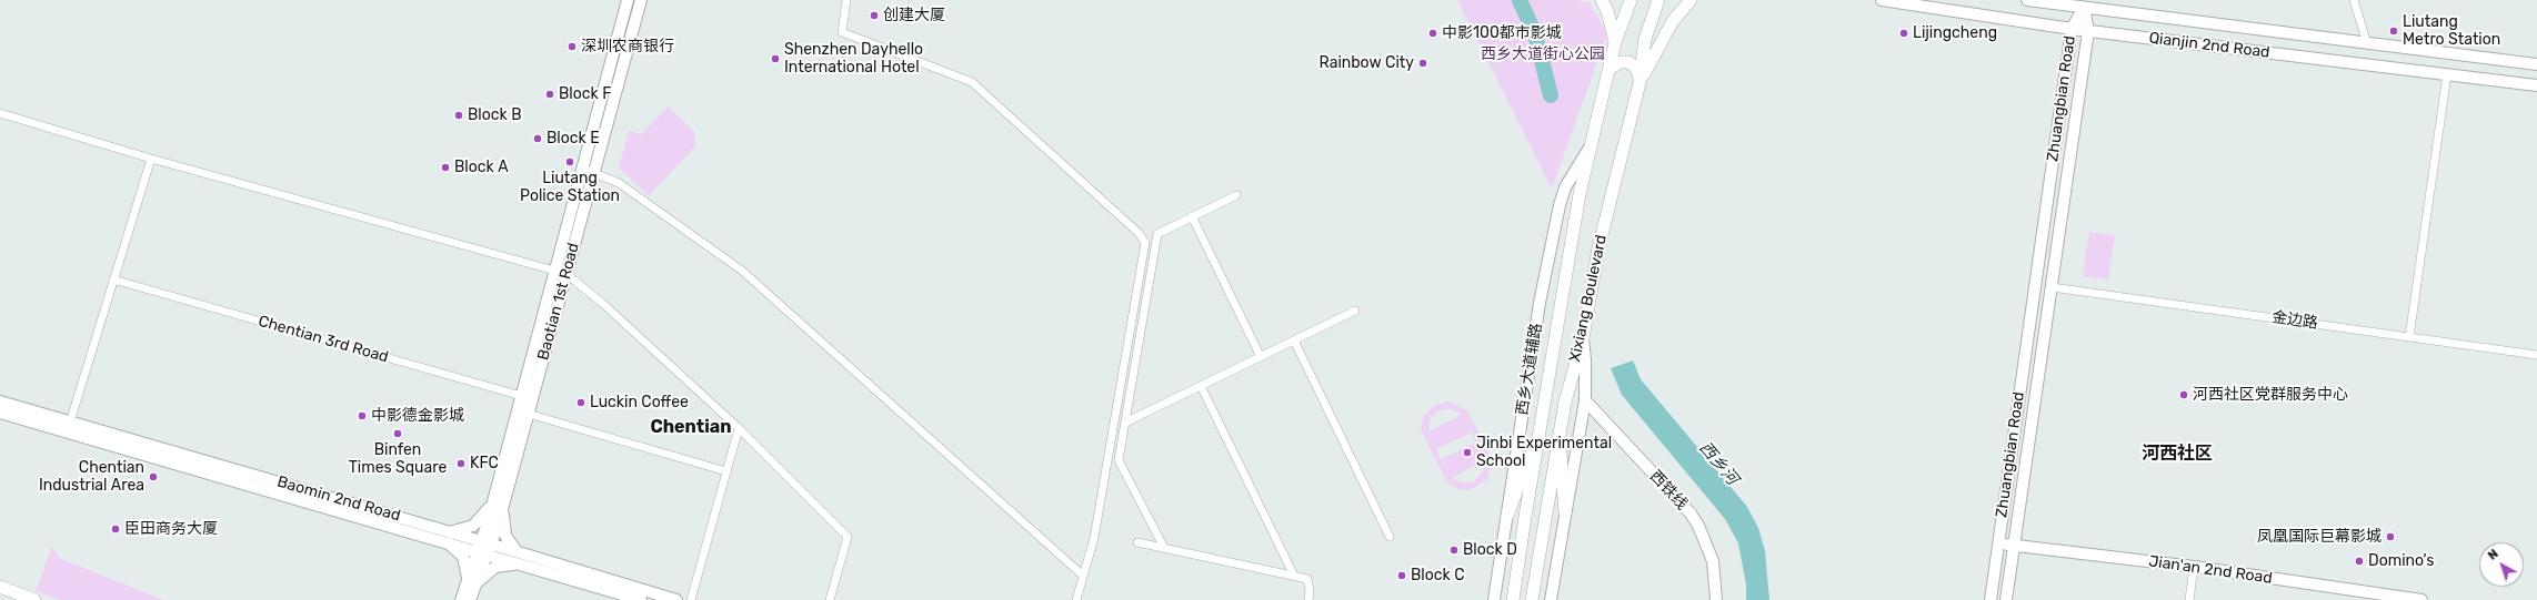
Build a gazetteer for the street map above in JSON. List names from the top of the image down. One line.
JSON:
{"streets":{"main road":["Qianjin 2nd Road","Zhuangbian Road","Xixiang Boulevard","Baotian 1st Road","西乡大道辅路","西铁线","Baomin 2nd Road","Jian'an 2nd Road"],"street":["金边路","Chentian 3rd Road"]},"crossings":[["Qianjin 2nd Road","Zhuangbian Road"],["Zhuangbian Road","金边路"],["Zhuangbian Road","Jian'an 2nd Road"],["Xixiang Boulevard","西乡大道辅路"],["Baotian 1st Road","Chentian 3rd Road"],["Baotian 1st Road","Baomin 2nd Road"]],"districts":["Chentian","河西社区"],"water":["西乡河"],"parks":["西乡大道街心公园"],"places":["创建大厦","Liutang Metro Station","中影100都市影城","Lijingcheng","深圳农商银行","Shenzhen Dayhello International Hotel","Rainbow City","Block F","Block B","Block E","Liutang Police Station","Block A","河西社区党群服务中心","Luckin Coffee","中影德金影城","Binfen Times Square","Jinbi Experimental School","KFC","Chentian Industrial Area","臣田商务大厦","凤凰国际巨幕影城","Block D","Domino's","Block C"],"north":"top left"}
